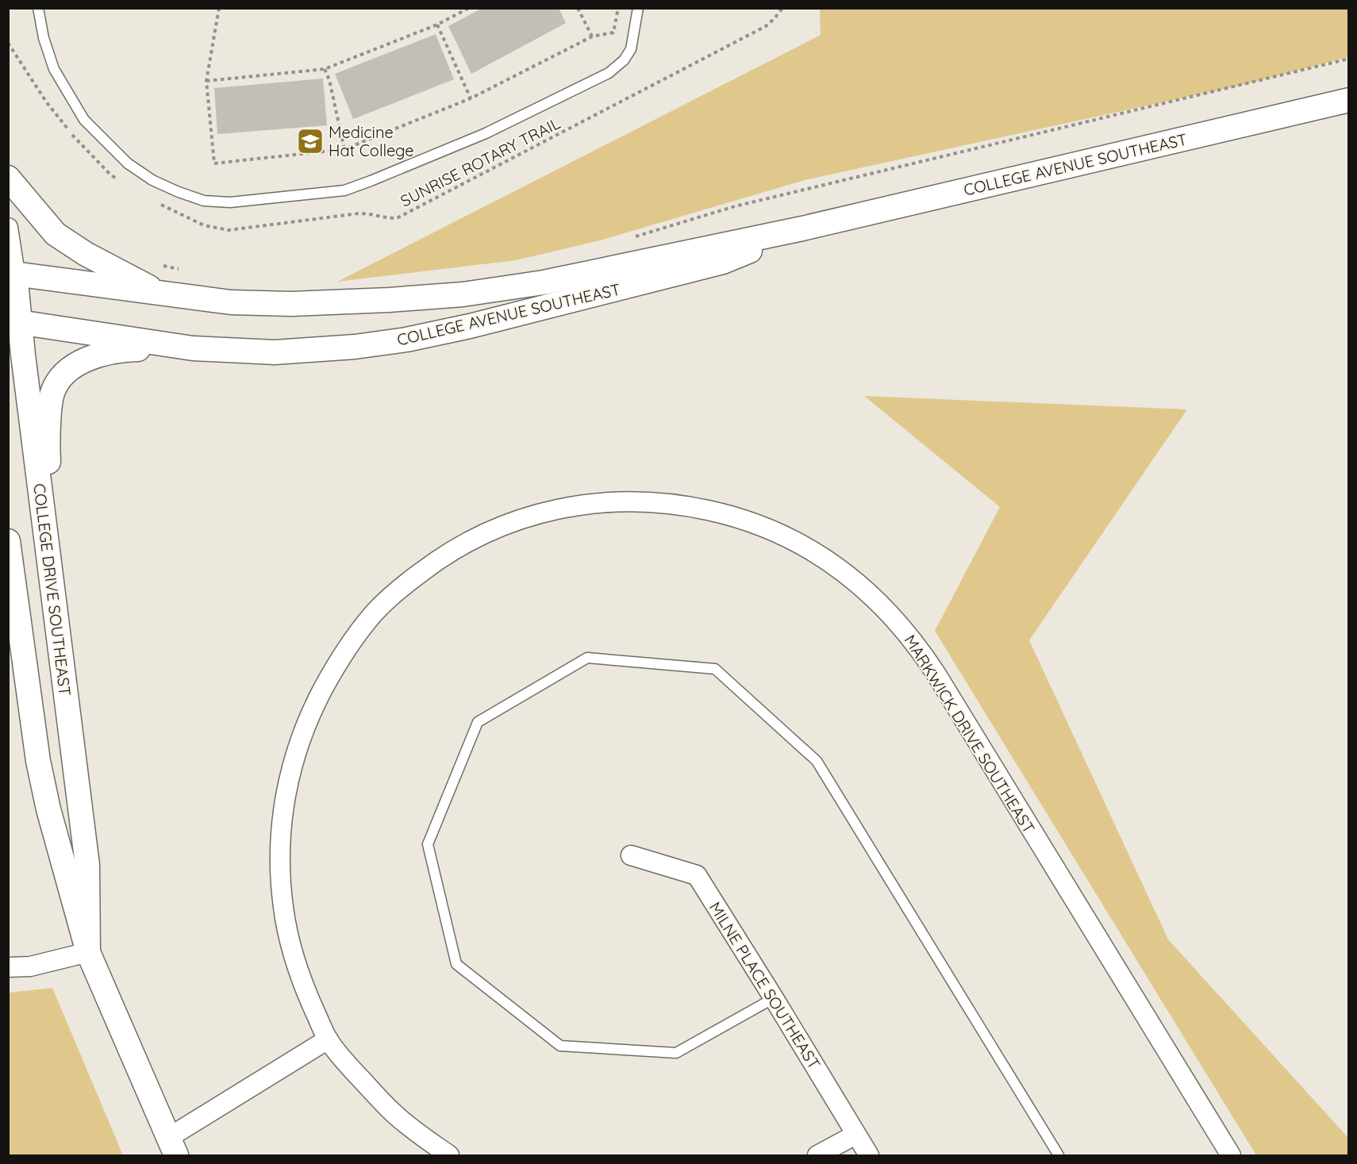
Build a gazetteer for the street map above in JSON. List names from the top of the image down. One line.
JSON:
{"streets":{"street":["COLLEGE AVENUE SOUTHEAST","COLLEGE DRIVE SOUTHEAST","MARKWICK DRIVE SOUTHEAST","MILNE PLACE SOUTHEAST"],"path":["SUNRISE ROTARY TRAIL"]},"crossings":[["COLLEGE AVENUE SOUTHEAST","COLLEGE DRIVE SOUTHEAST"]],"places":{"school or university":["Medicine Hat College"]}}
